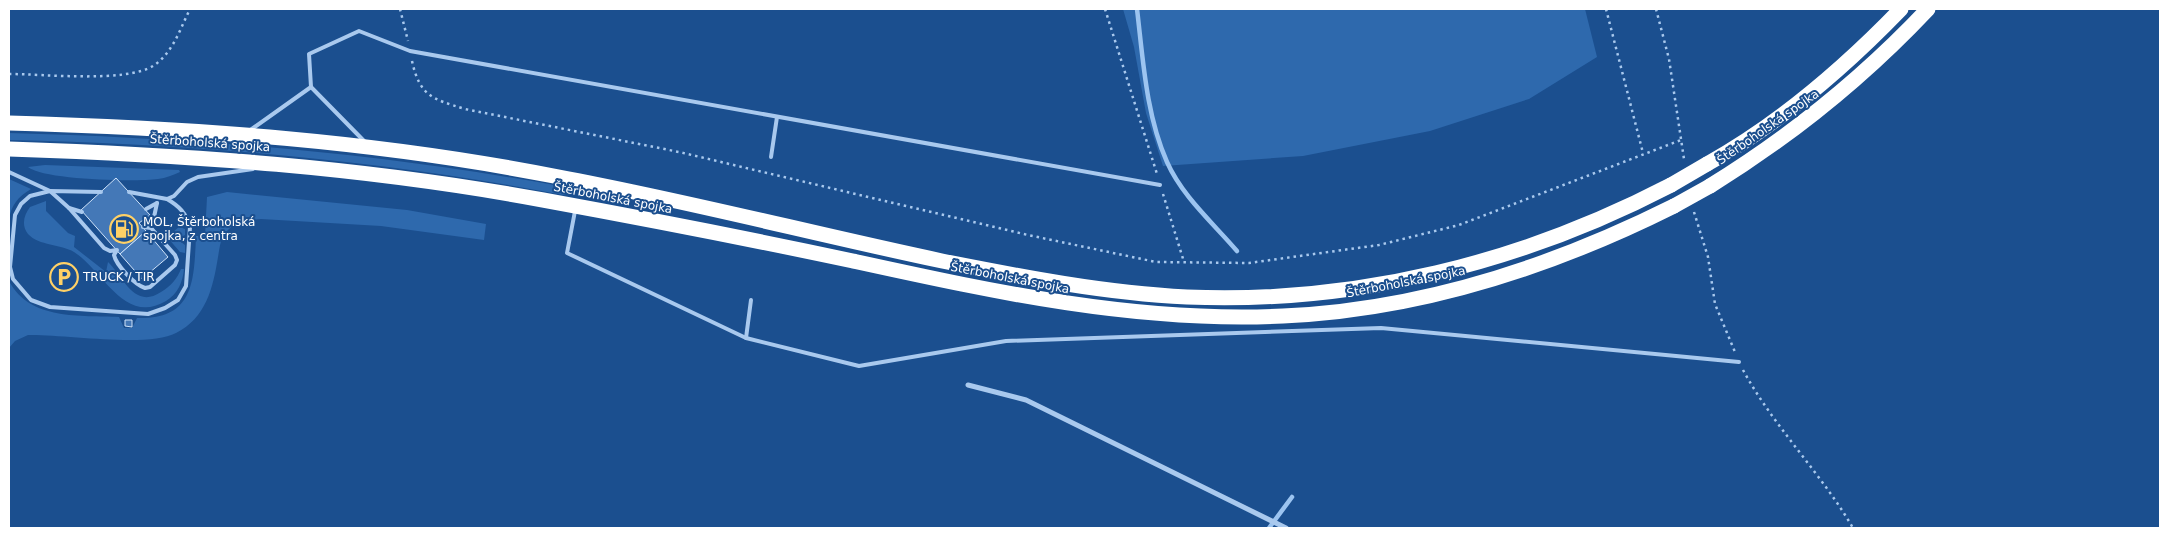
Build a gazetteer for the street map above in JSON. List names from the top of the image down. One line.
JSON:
{"streets":{"highway":["Štěrboholská spojka"]},"places":{"fuel station":["MOL, Štěrboholská spojka, z centra"],"parking":["TRUCK / TIR"]}}
